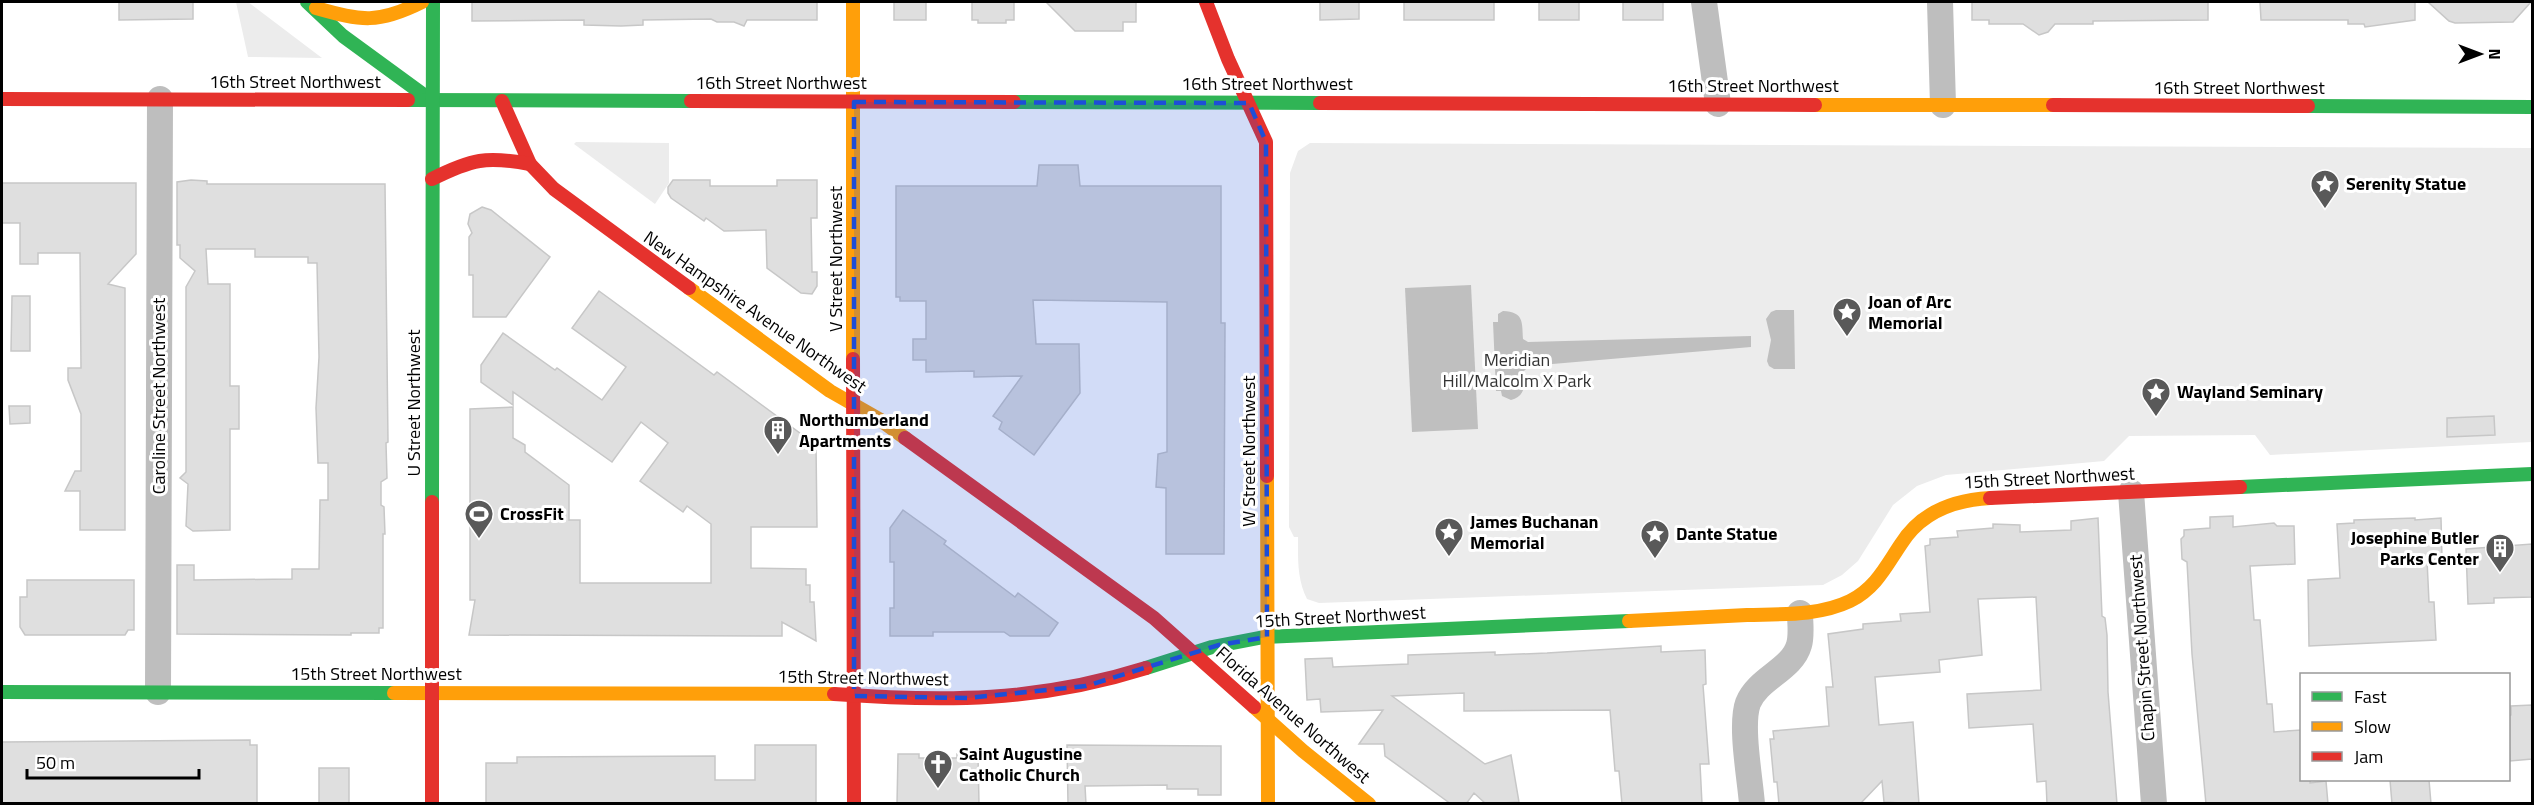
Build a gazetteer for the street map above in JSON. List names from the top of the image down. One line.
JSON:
{"streets":{"main road":["16th Street Northwest","V Street Northwest","New Hampshire Avenue Northwest","U Street Northwest","W Street Northwest","15th Street Northwest","Florida Avenue Northwest"],"street":["Caroline Street Northwest","Chapin Street Northwest"]},"crossings":[["16th Street Northwest","V Street Northwest"],["16th Street Northwest","New Hampshire Avenue Northwest"],["16th Street Northwest","Caroline Street Northwest"],["16th Street Northwest","U Street Northwest"],["16th Street Northwest","W Street Northwest"],["V Street Northwest","New Hampshire Avenue Northwest"],["V Street Northwest","15th Street Northwest"],["New Hampshire Avenue Northwest","15th Street Northwest"],["New Hampshire Avenue Northwest","Florida Avenue Northwest"],["Caroline Street Northwest","15th Street Northwest"],["U Street Northwest","15th Street Northwest"],["W Street Northwest","15th Street Northwest"],["W Street Northwest","Florida Avenue Northwest"],["15th Street Northwest","Chapin Street Northwest"],["15th Street Northwest","Florida Avenue Northwest"]],"parks":["Meridian Hill/Malcolm X Park"],"places":{"place":["Serenity Statue","Joan of Arc Memorial","Wayland Seminary","James Buchanan Memorial","Dante Statue"],"building":["Northumberland Apartments","Josephine Butler Parks Center"],"sports":["CrossFit"],"church":["Saint Augustine Catholic Church"]},"legend":["Fast","Slow","Jam"],"scale_bar":"50 m","north":"right"}
